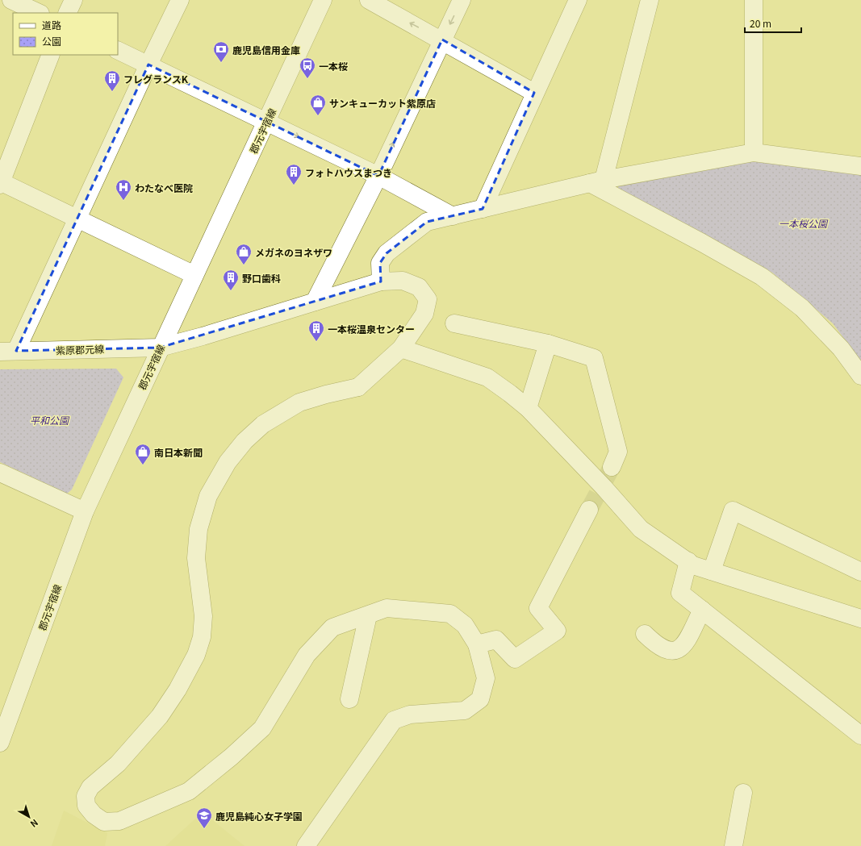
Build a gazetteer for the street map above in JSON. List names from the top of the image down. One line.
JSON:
{"streets":{"street":["郡元宇宿線","紫原郡元線"]},"crossings":[["郡元宇宿線","紫原郡元線"]],"parks":["一本桜公園","平和公園"],"places":{"bank":["鹿児島信用金庫"],"bus stop":["一本桜"],"building":["フレグランスK","フォトハウスまつき","野口歯科","一本桜温泉センター"],"shop":["サンキューカット紫原店","メガネのヨネザワ","南日本新聞"],"hospital":["わたなべ医院"],"school or university":["鹿児島純心女子学園"]},"legend":["道路","公園"],"scale_bar":"20 m","north":"bottom right"}
